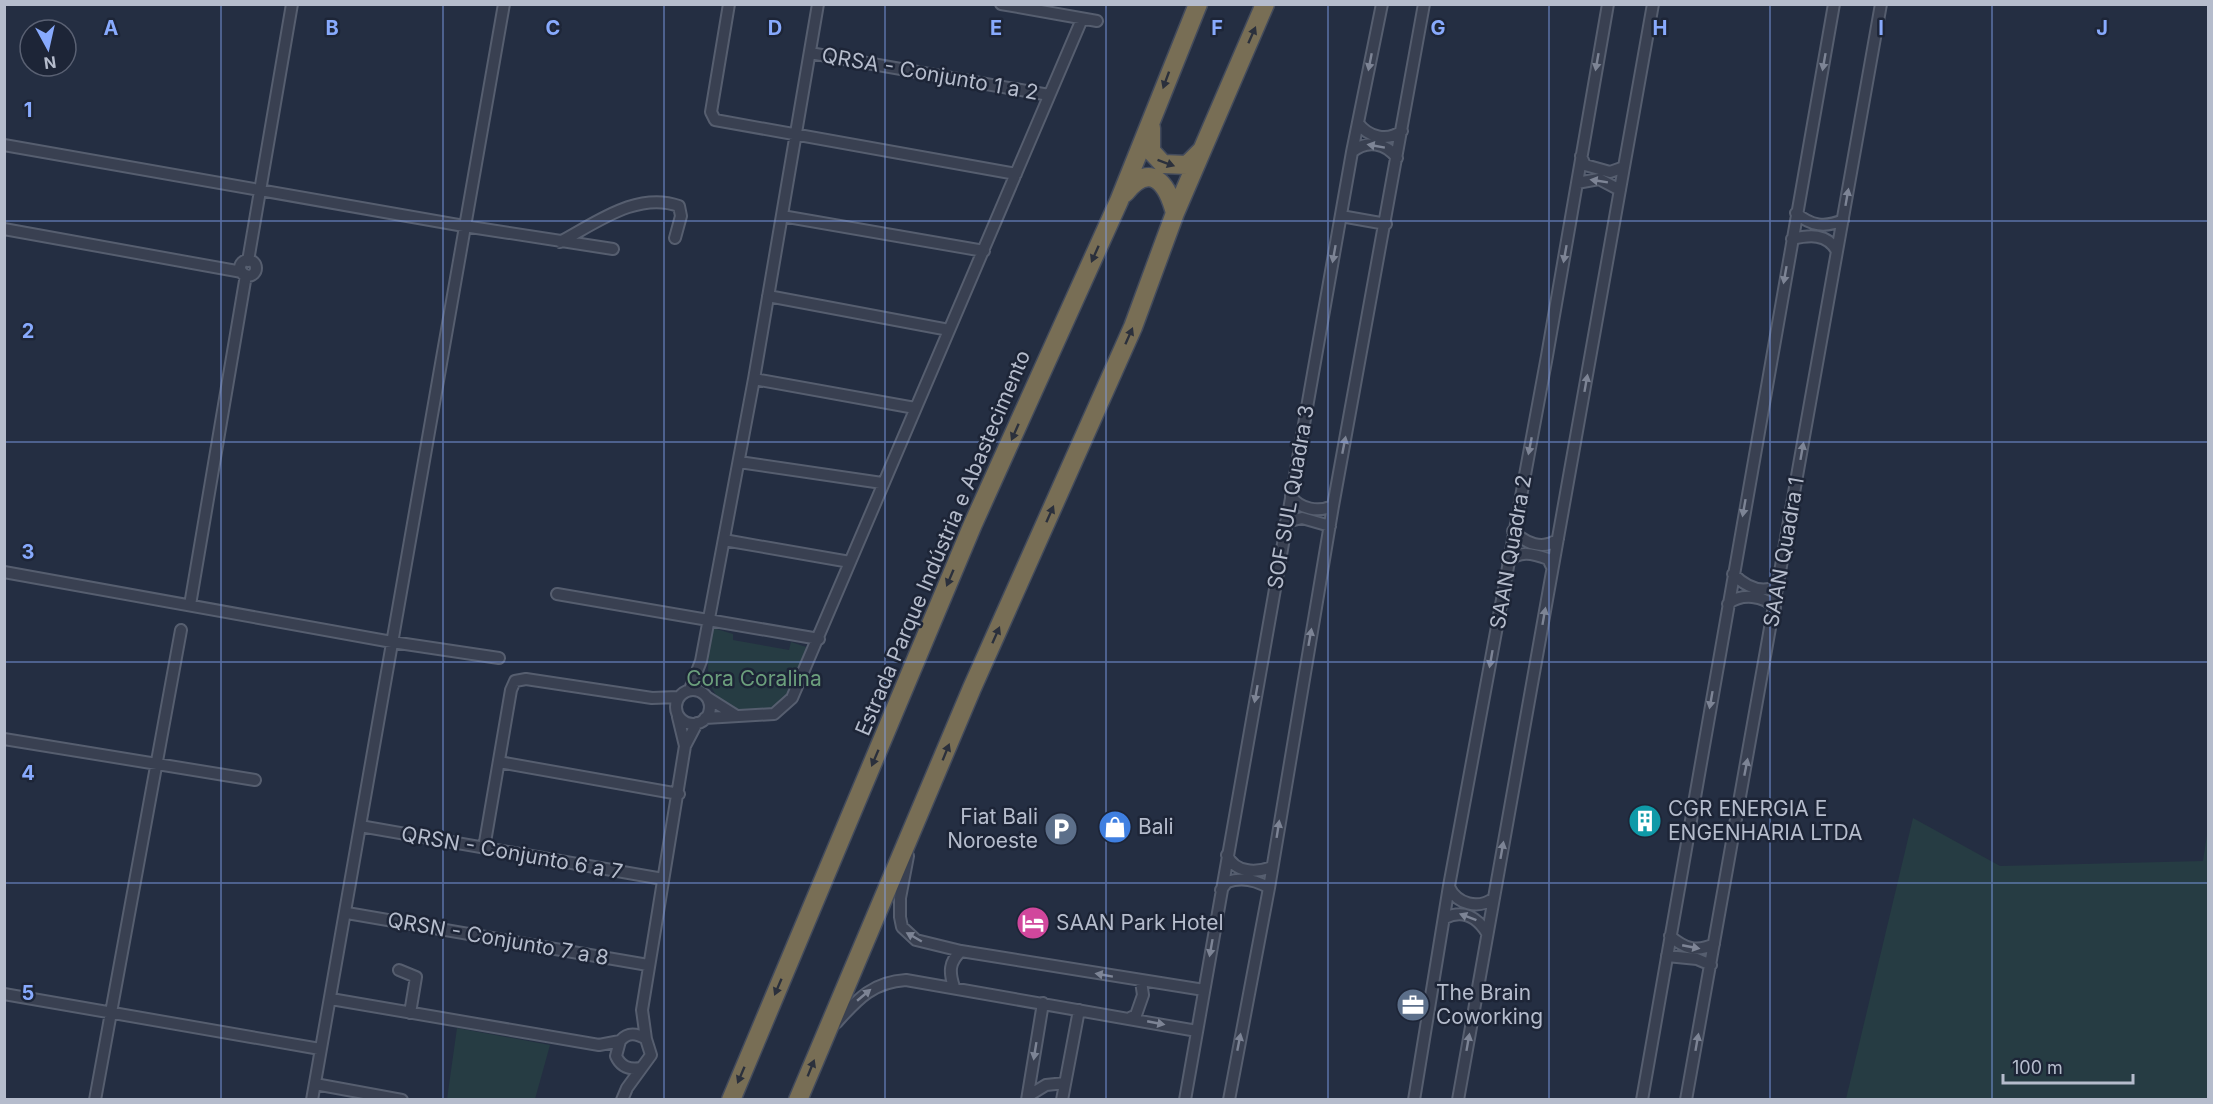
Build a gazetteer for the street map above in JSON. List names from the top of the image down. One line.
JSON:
{"streets":{"highway":["Estrada Parque Indústria e Abastecimento"],"street":["QRSA - Conjunto 1 a 2","SOF SUL Quadra 3","SAAN Quadra 2","SAAN Quadra 1","QRSN - Conjunto 6 a 7","QRSN - Conjunto 7 a 8"]},"parks":["Cora Coralina"],"places":{"building":["CGR ENERGIA E ENGENHARIA LTDA"],"shop":["Bali"],"parking":["Fiat Bali Noroeste"],"hotel":["SAAN Park Hotel"],"office":["The Brain Coworking"]},"scale_bar":"100 m","north":"bottom","grid":{"columns":["A","B","C","D","E","F","G","H","I","J"],"rows":["1","2","3","4","5"]}}
